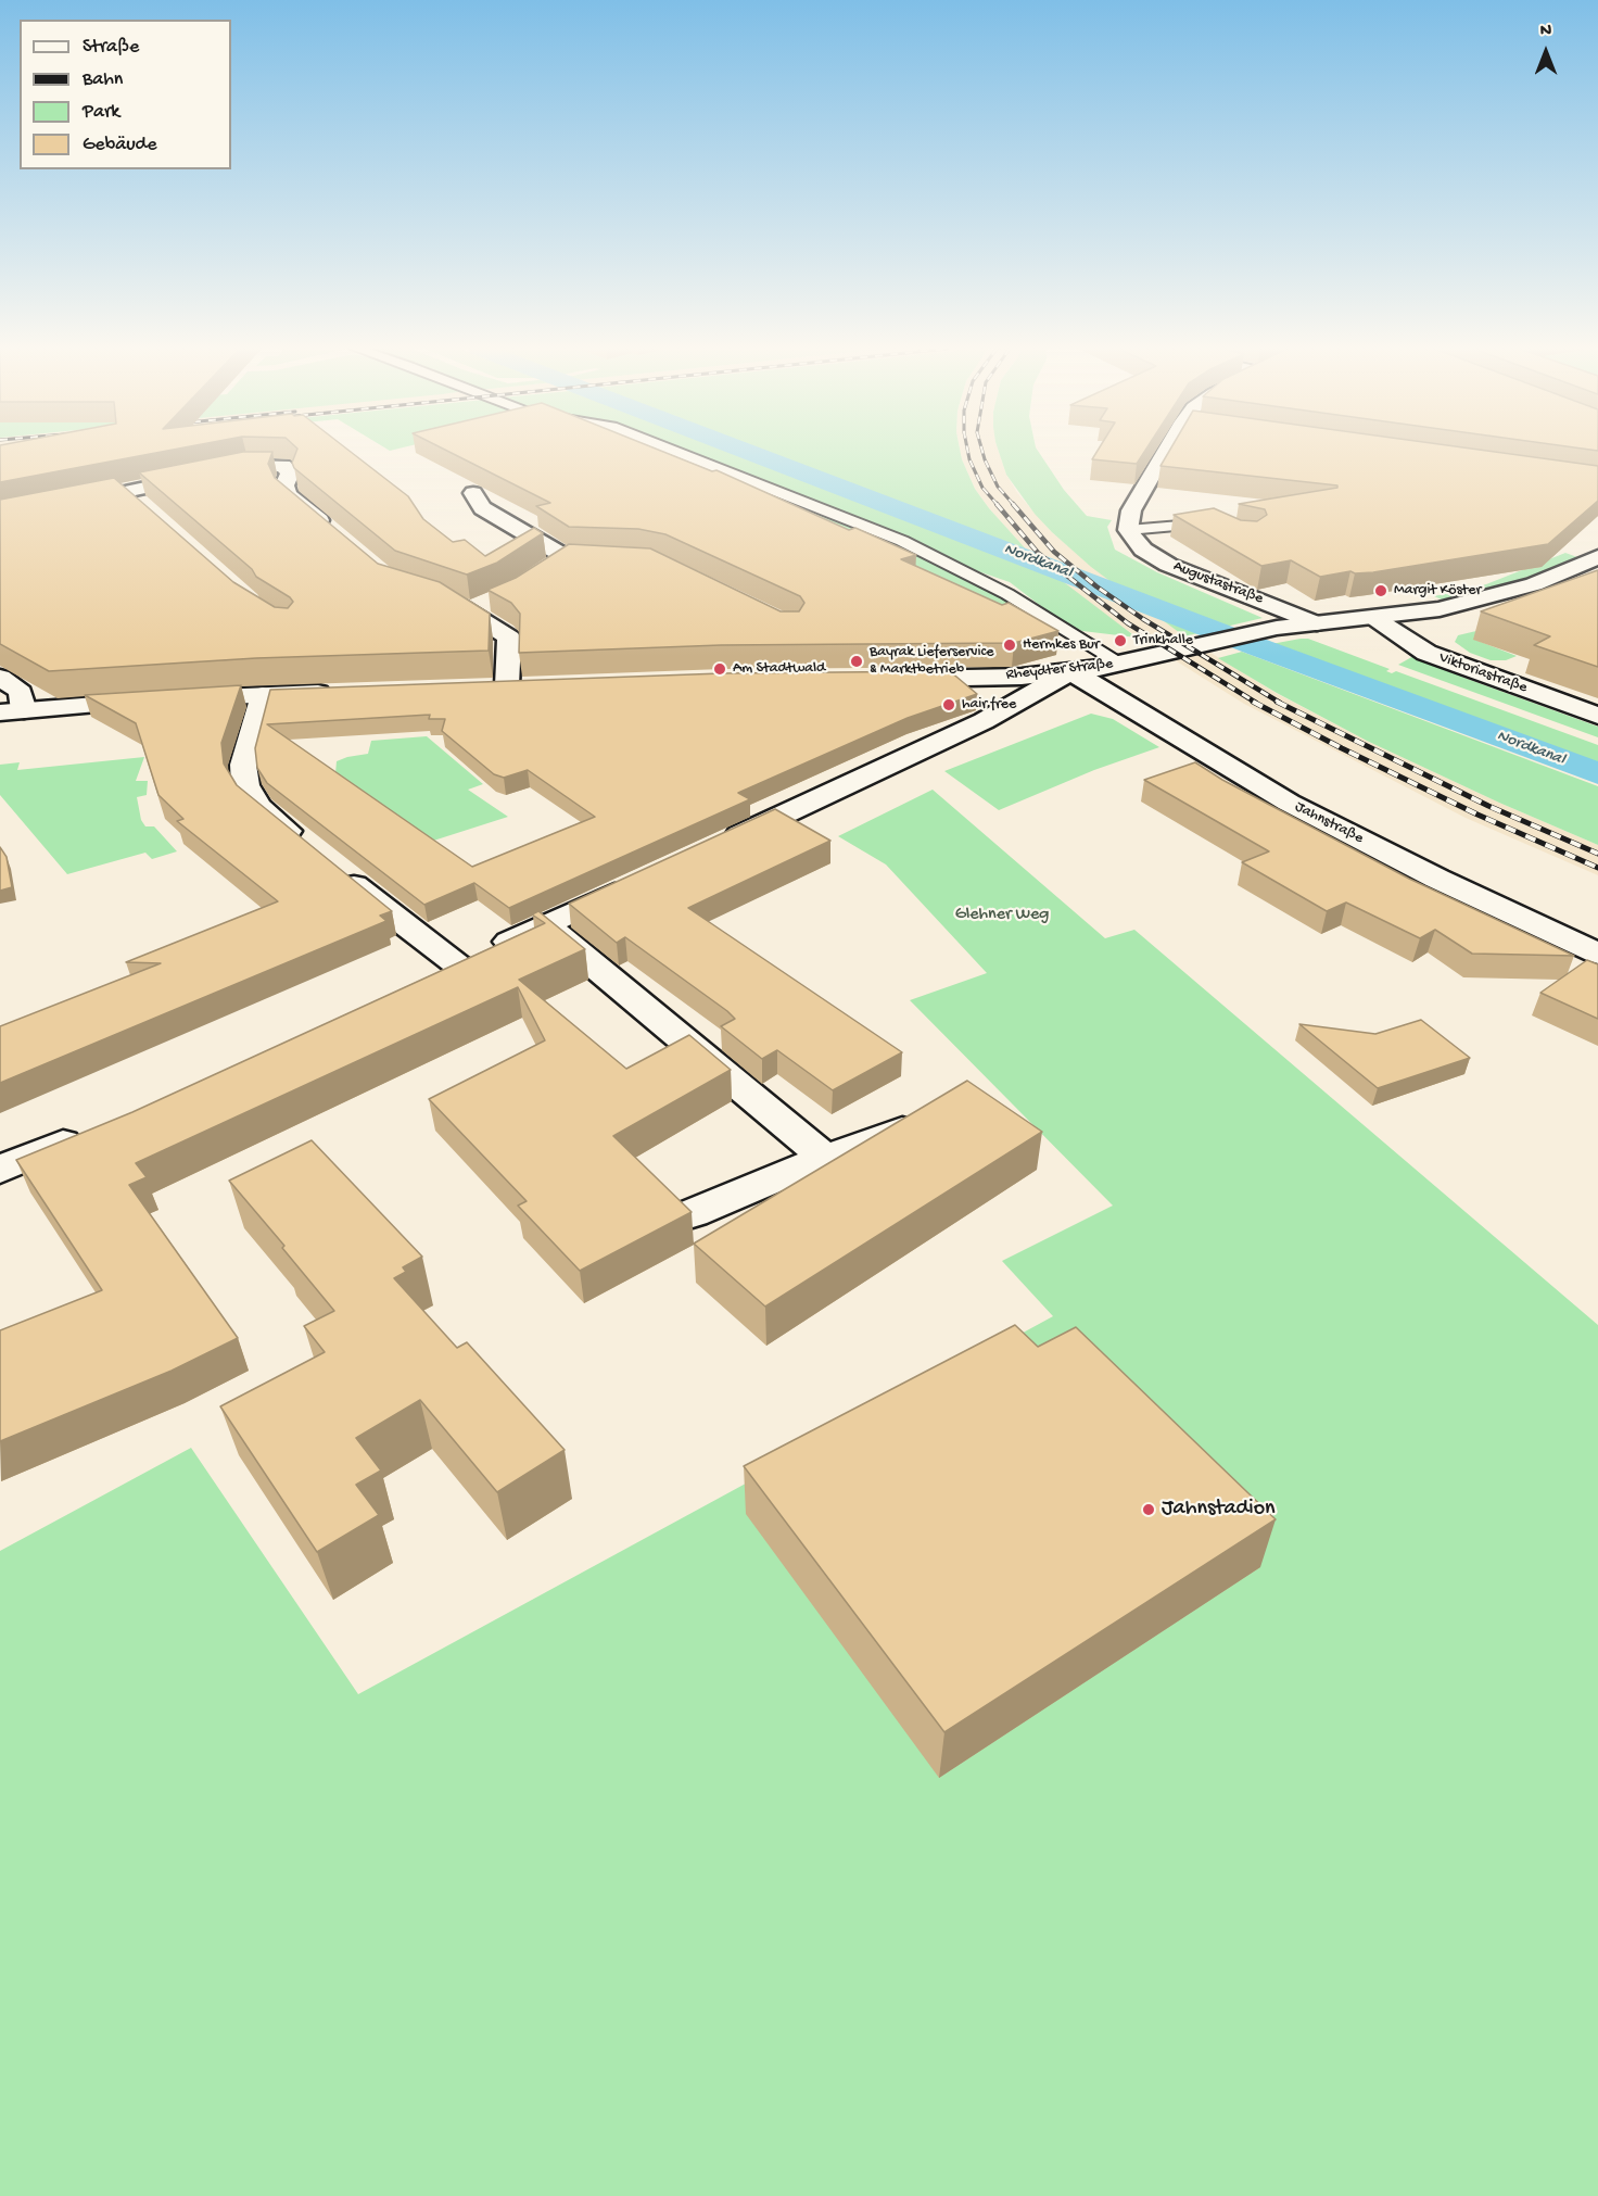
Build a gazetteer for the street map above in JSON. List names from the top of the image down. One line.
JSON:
{"streets":{"street":["Augustastraße","Rheydter Straße","Viktoriastraße","Jahnstraße"]},"crossings":[["Augustastraße","Rheydter Straße"],["Rheydter Straße","Viktoriastraße"],["Rheydter Straße","Jahnstraße"]],"water":["Nordkanal"],"parks":["Glehner Weg"],"places":["Margit Köster","Trinkhalle","Hermkes Bur","Bayrak Lieferservice & Marktbetrieb","Am Stadtwald","hair free","Jahnstadion"],"legend":["Straße","Bahn","Park","Gebäude"],"north":"top"}
